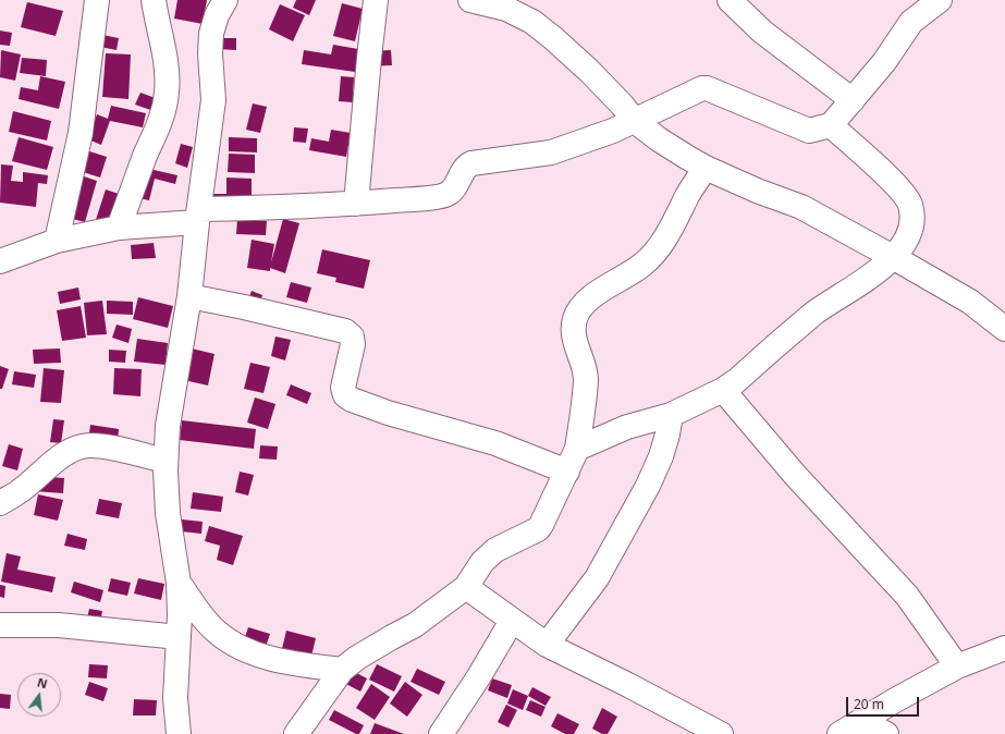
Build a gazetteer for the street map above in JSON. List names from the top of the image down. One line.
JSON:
{"scale_bar":"20 m","north":"top"}
